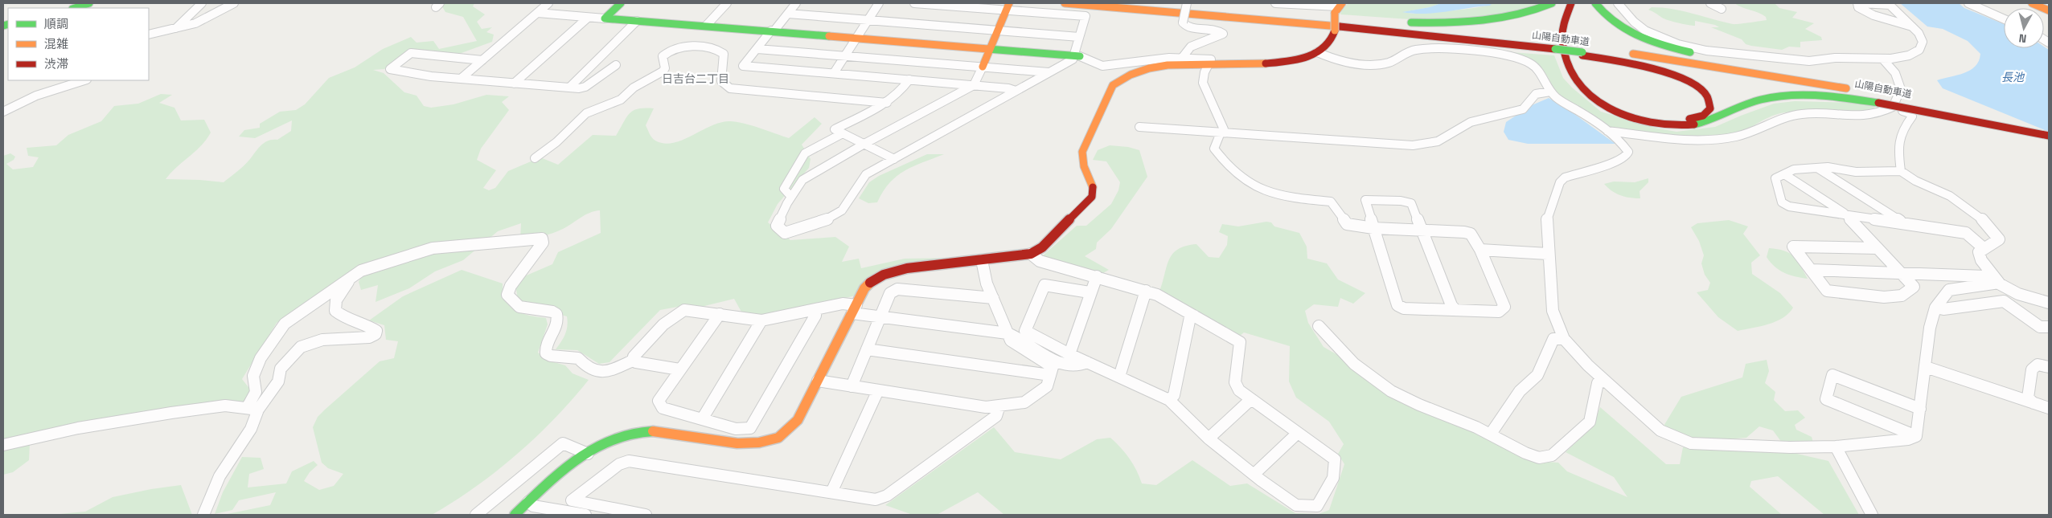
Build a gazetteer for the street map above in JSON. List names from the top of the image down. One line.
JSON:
{"streets":{"main road":["山陽自動車道"]},"districts":["日吉台二丁目"],"water":["長池"],"legend":["順調","混雑","渋滞"],"north":"bottom"}
